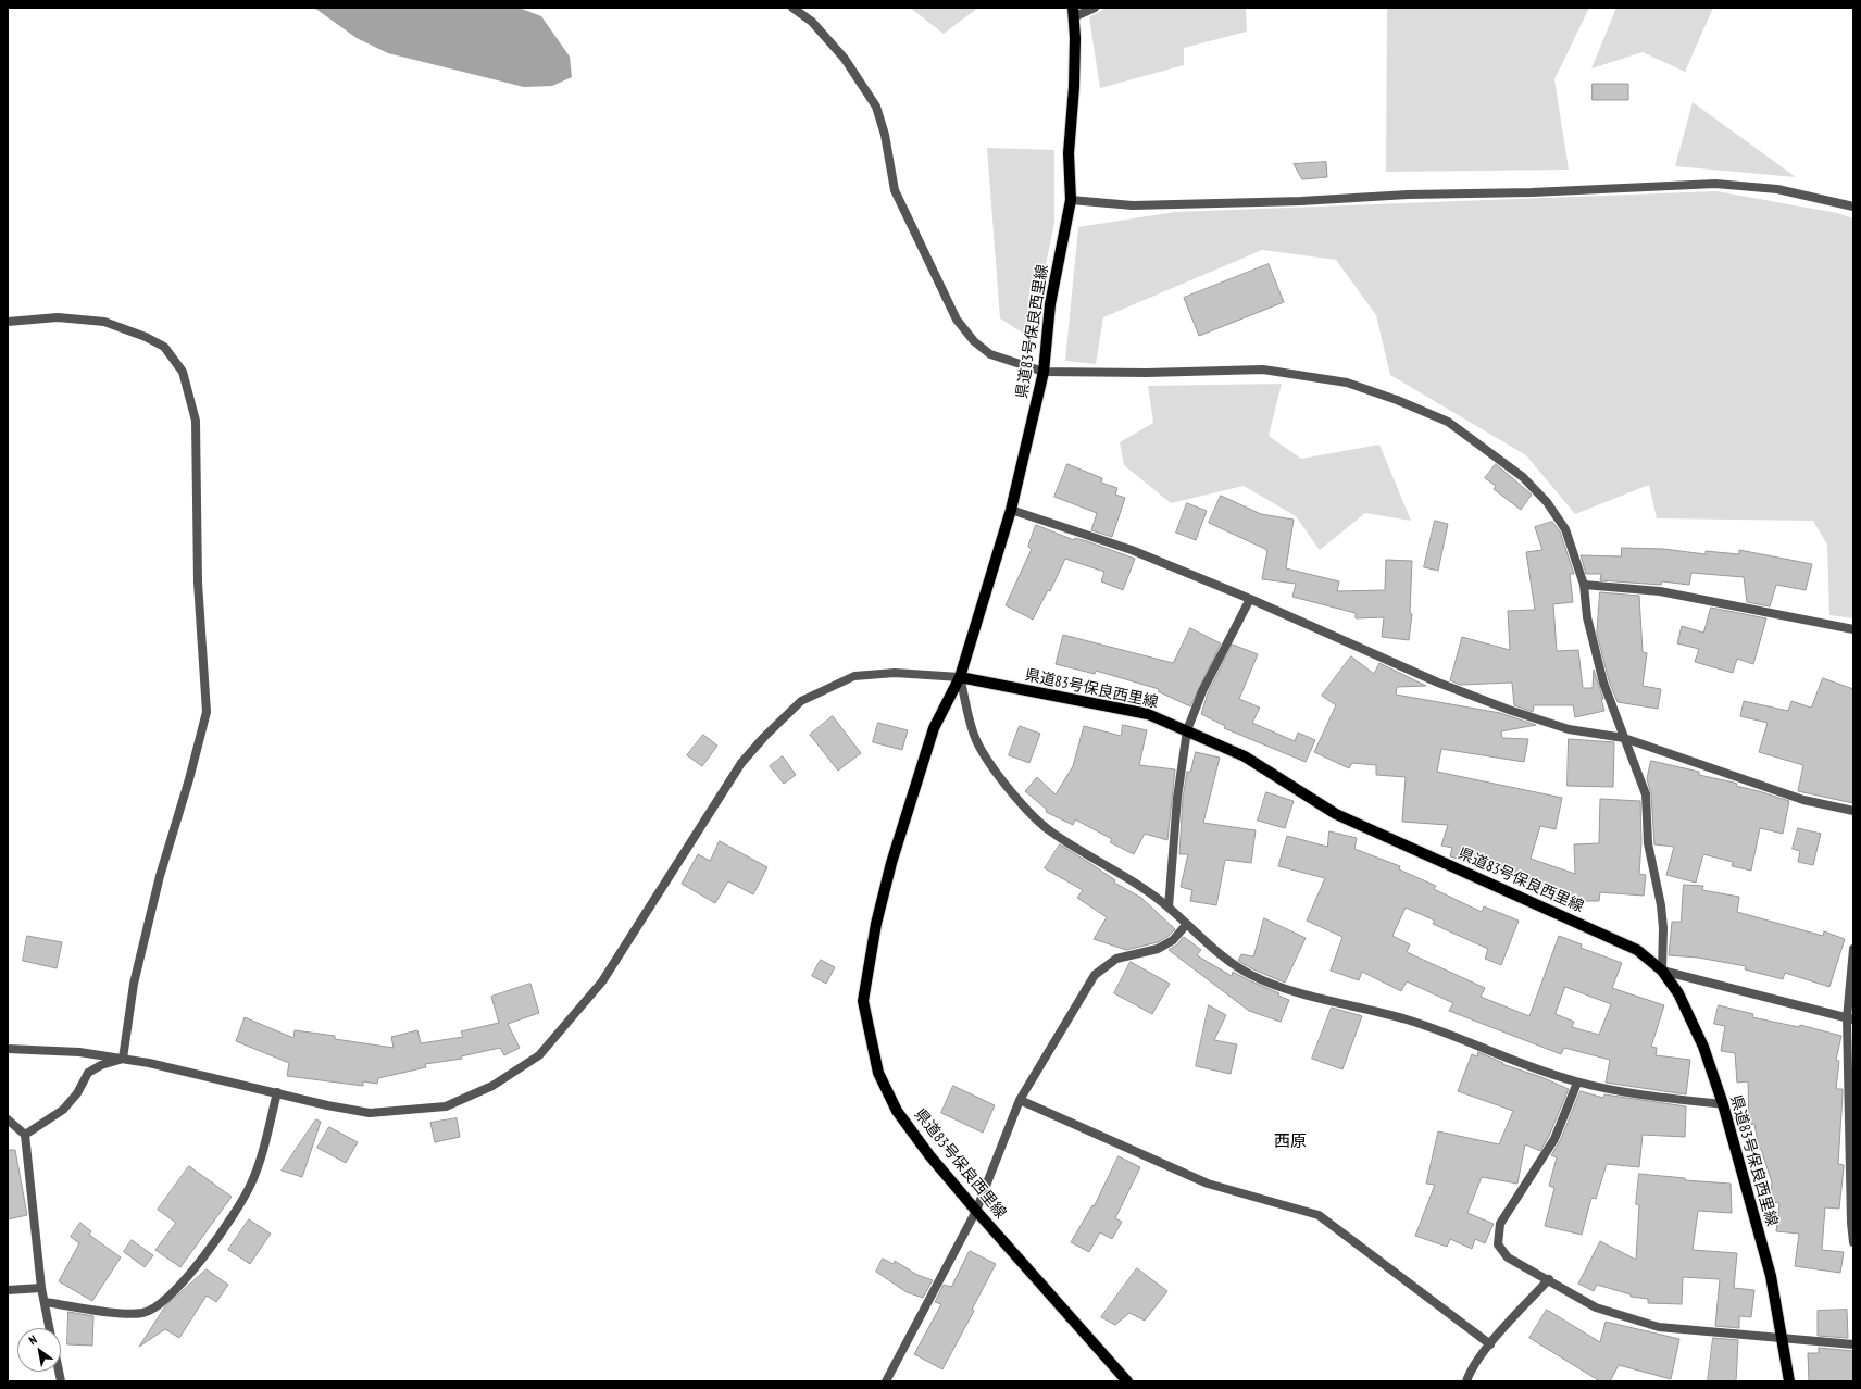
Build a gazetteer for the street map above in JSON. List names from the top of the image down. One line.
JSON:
{"streets":{"main road":["県道83号保良西里線"]},"districts":["西原"],"north":"top left"}
